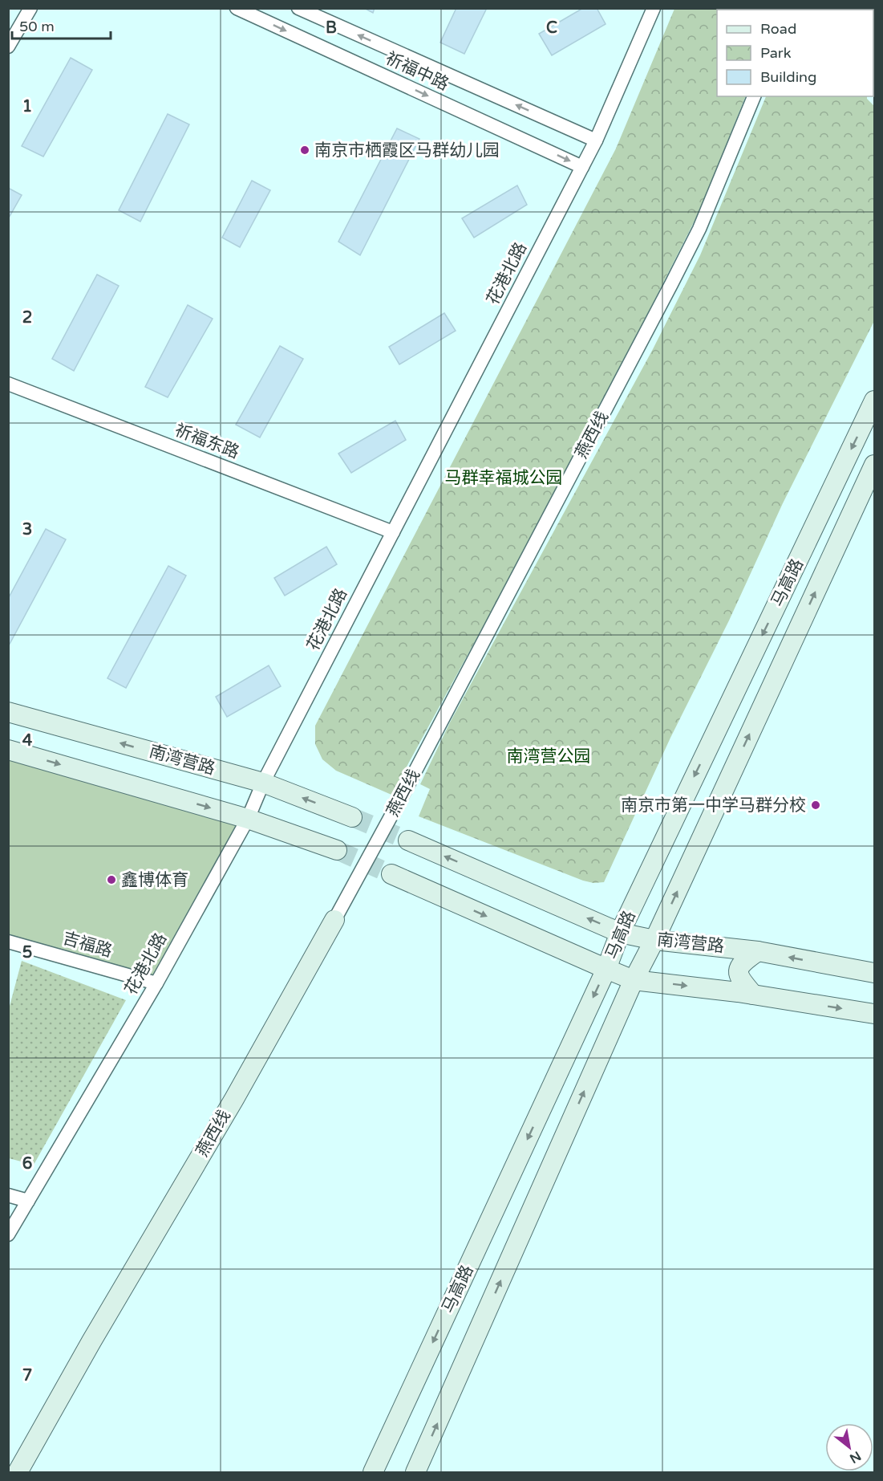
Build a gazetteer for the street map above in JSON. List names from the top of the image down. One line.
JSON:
{"streets":{"main road":["燕西线","马高路","南湾营路"],"street":["祈福中路","花港北路","祈福东路","吉福路"]},"crossings":[["祈福中路","花港北路"],["花港北路","祈福东路"],["花港北路","南湾营路"],["花港北路","吉福路"],["马高路","南湾营路"]],"parks":["马群幸福城公园","南湾营公园"],"places":["南京市栖霞区马群幼儿园","南京市第一中学马群分校","鑫博体育"],"legend":["Road","Park","Building"],"scale_bar":"50 m","north":"bottom right","grid":{"columns":["B","C"],"rows":["1","2","3","4","5","6","7"]}}
